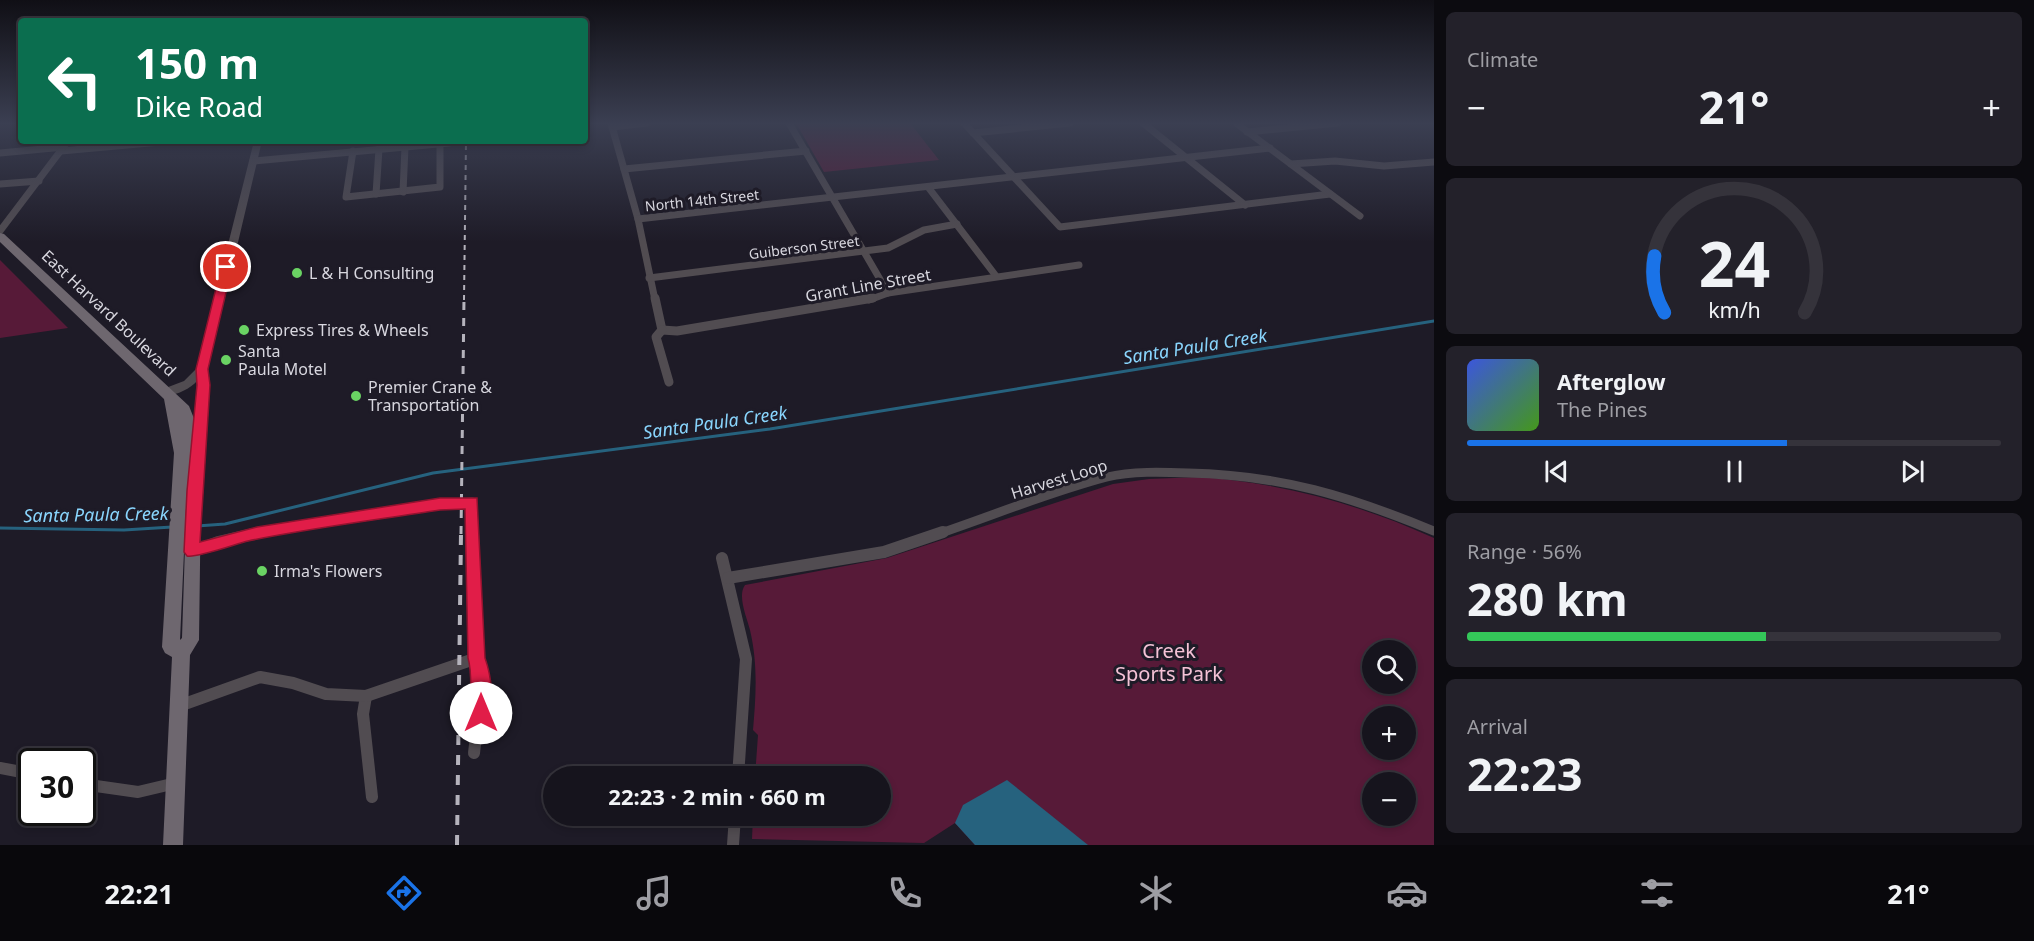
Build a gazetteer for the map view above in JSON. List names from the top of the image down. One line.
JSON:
{"streets":{"main road":["East Harvard Boulevard"],"street":["North 14th Street","Guiberson Street","Grant Line Street","Harvest Loop"]},"water":["Santa Paula Creek"],"parks":["Creek Sports Park"],"places":["L & H Consulting","Express Tires & Wheels","Santa Paula Motel","Premier Crane & Transportation","Irma's Flowers"],"page":{"tile":["Climate",["Range · 56%","280 km"],["Arrival","22:23"]],"turn":["150 m","Dike Road"],"heat":["−","21°","+"],"song":["Afterglow","The Pines"],"map_buttons":["+","−"],"limit":"30","trip":"22:23 · 2 min · 660 m","tabs":["22:21","21°"],"gauge":["24","km/h"]}}
